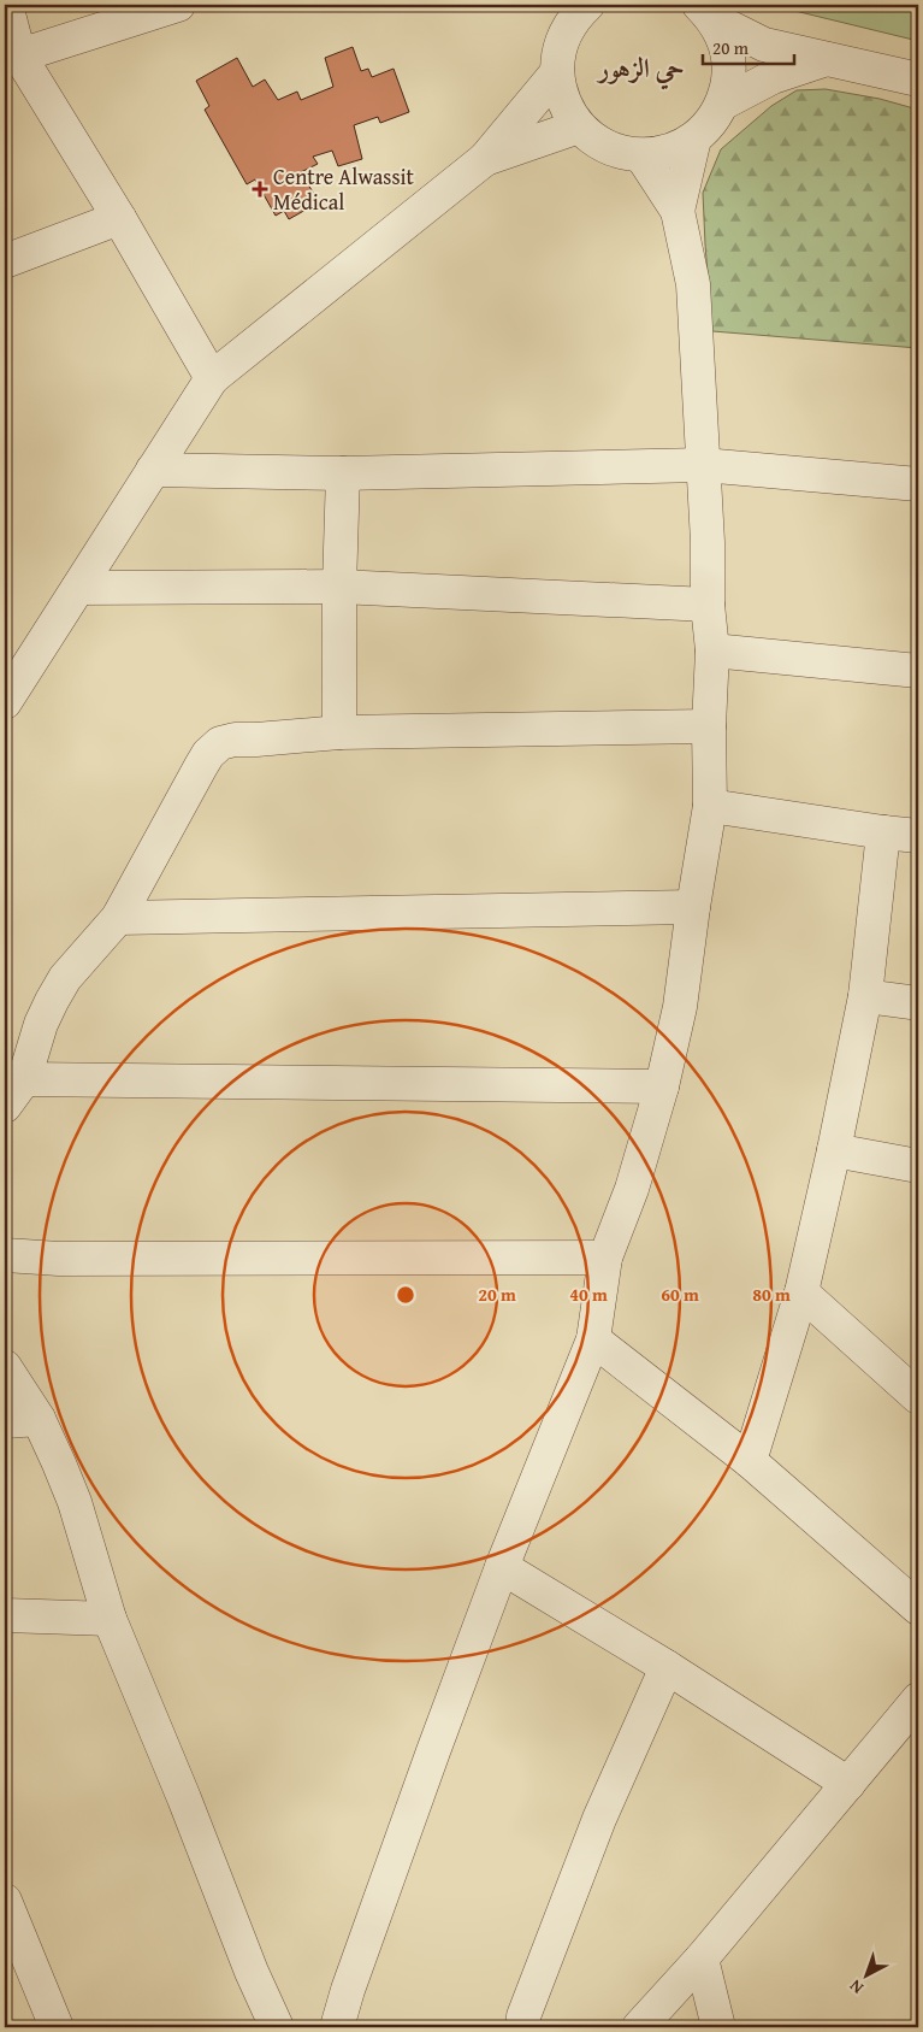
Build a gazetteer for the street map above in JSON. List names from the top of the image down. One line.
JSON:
{"districts":["حي الزهور"],"places":{"health":["Centre Alwassit Médical"]},"scale_bar":"20 m","north":"bottom left","rings":["20 m","40 m","60 m","80 m"]}
